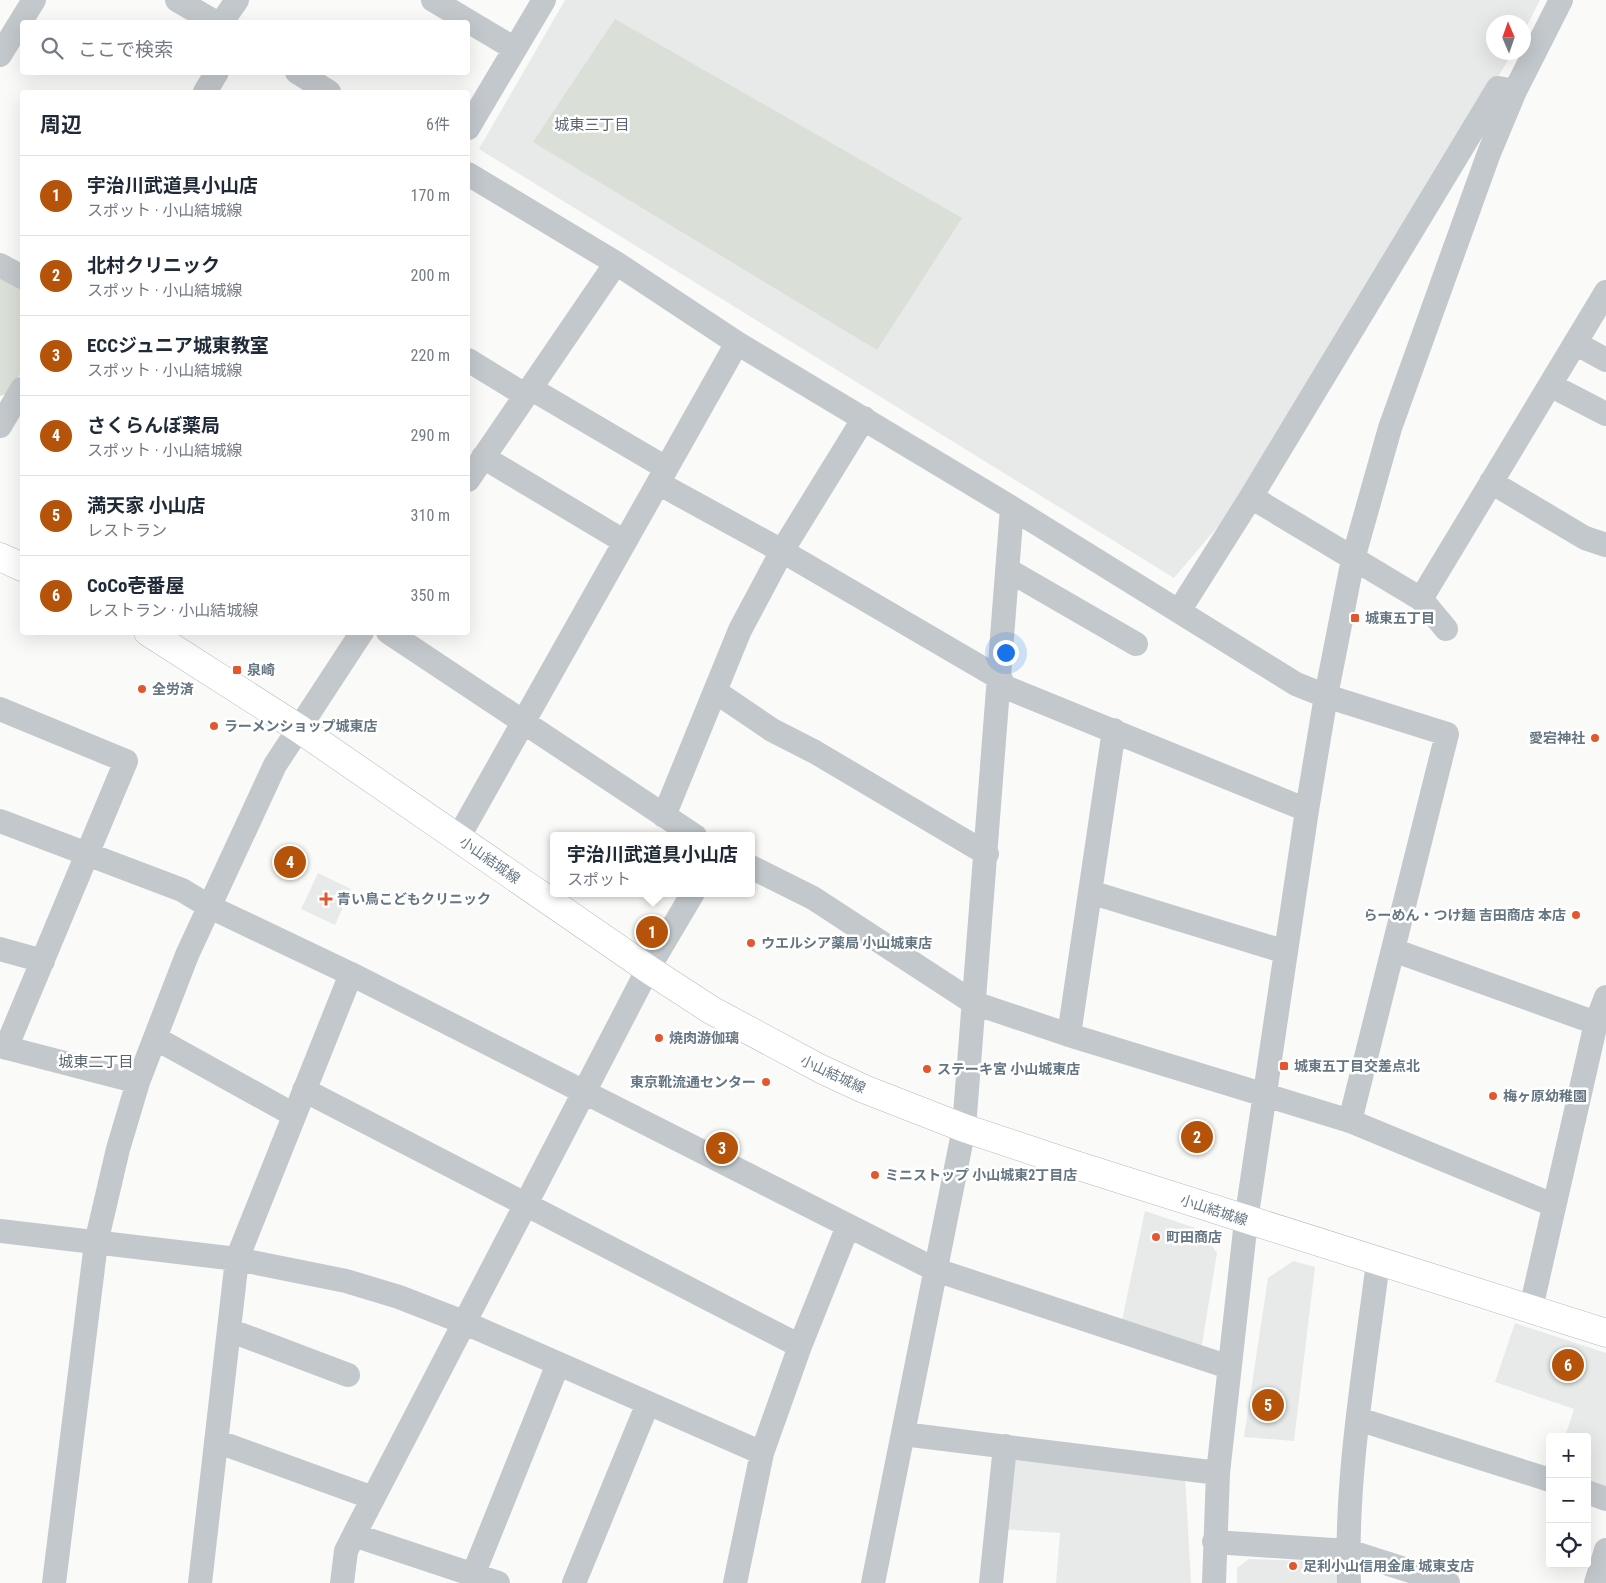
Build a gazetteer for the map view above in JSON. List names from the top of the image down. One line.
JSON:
{"streets":{"main road":["小山結城線"]},"districts":["城東三丁目","城東二丁目"],"places":{"transit":["城東五丁目","泉崎","城東五丁目交差点北"],"other":["全労済","ラーメンショップ城東店","愛宕神社","らーめん・つけ麺 吉田商店 本店","ウエルシア薬局 小山城東店","焼肉游伽璃","ステーキ宮 小山城東店","東京靴流通センター","梅ヶ原幼稚園","ミニストップ 小山城東2丁目店","町田商店","足利小山信用金庫 城東支店"],"health":["青い鳥こどもクリニック"]},"north":"top","page":{"search":"ここで検索","heading":["周辺","6件"],"list":[{"mark":"1","name":"宇治川武道具小山店","note":"スポット · 小山結城線","value":"170 m"},{"mark":"2","name":"北村クリニック","note":"スポット · 小山結城線","value":"200 m"},{"mark":"3","name":"ECCジュニア城東教室","note":"スポット · 小山結城線","value":"220 m"},{"mark":"4","name":"さくらんぼ薬局","note":"スポット · 小山結城線","value":"290 m"},{"mark":"5","name":"満天家 小山店","note":"レストラン","value":"310 m"},{"mark":"6","name":"CoCo壱番屋","note":"レストラン · 小山結城線","value":"350 m"}],"popup":["宇治川武道具小山店","スポット"],"pins":["4","1","2","3","6","5"],"map_buttons":["+","−"]}}
